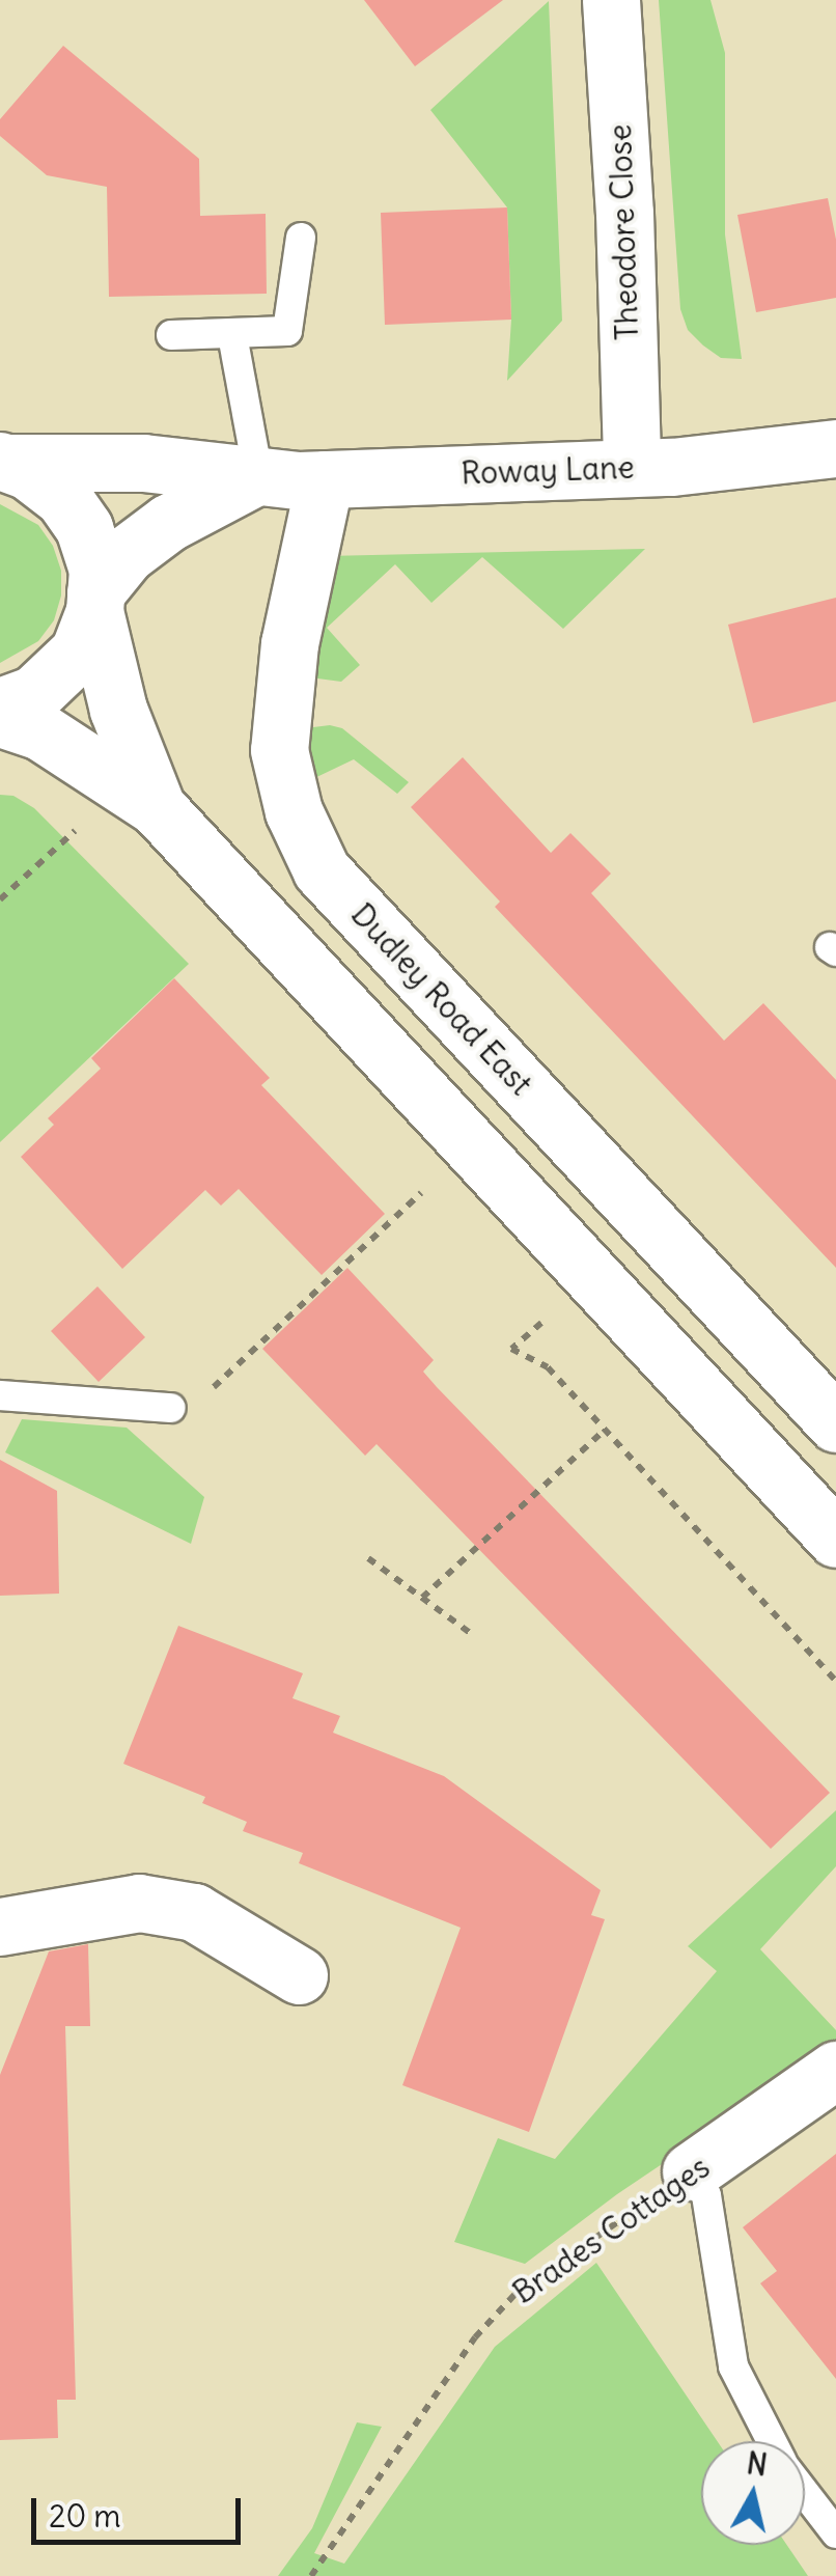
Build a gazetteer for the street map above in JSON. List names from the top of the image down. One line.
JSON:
{"streets":{"street":["Theodore Close","Roway Lane","Dudley Road East","Brades Cottages"]},"crossings":[["Theodore Close","Roway Lane"],["Roway Lane","Dudley Road East"]],"scale_bar":"20 m","north":"top"}
